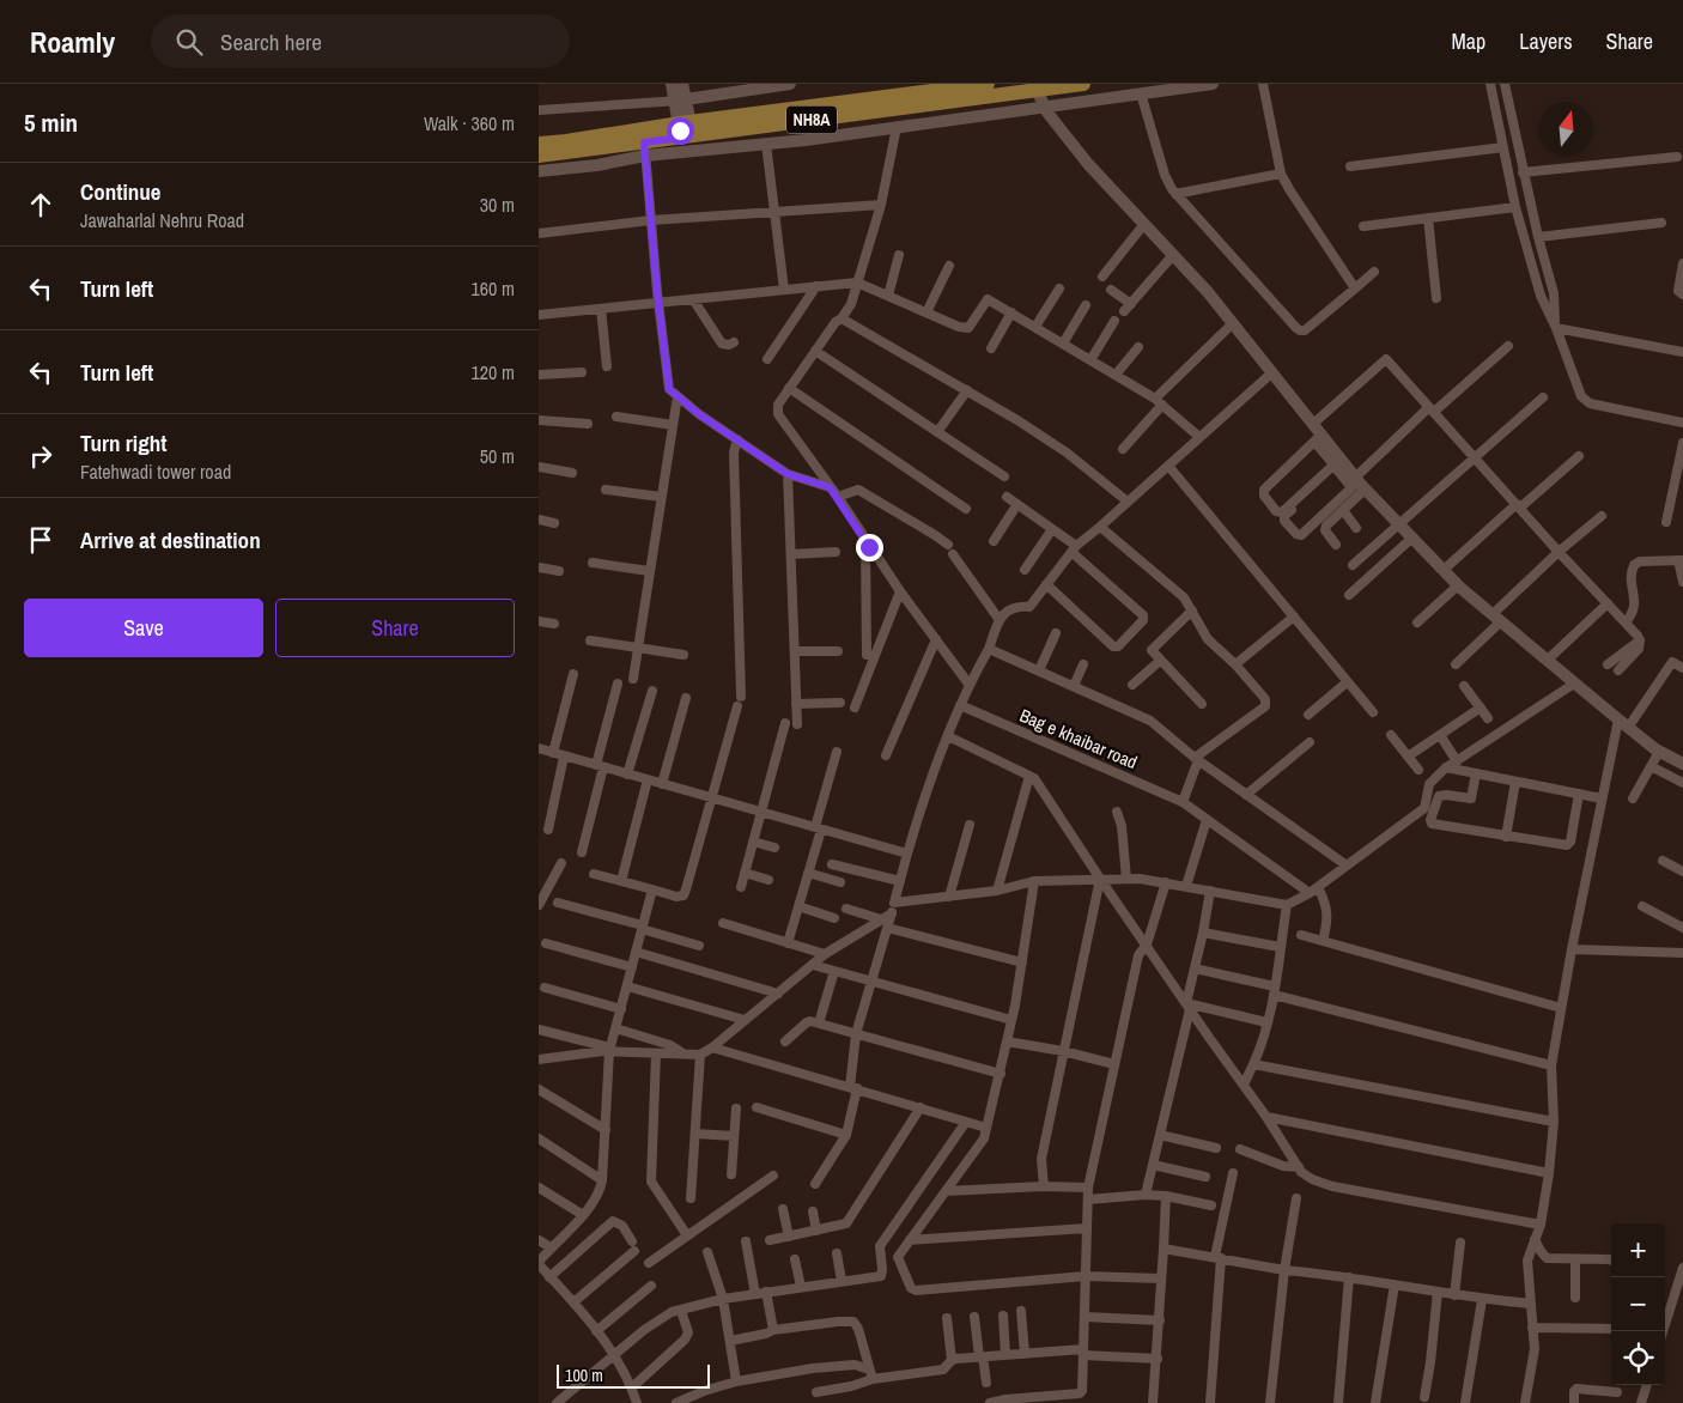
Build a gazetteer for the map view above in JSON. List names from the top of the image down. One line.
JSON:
{"streets":{"main road":["NH8A"],"street":["Bag e khaibar road"]},"scale_bar":"100 m","north":"top","page":{"header":"Roamly","search":"Search here","nav":["Map","Layers","Share"],"heading":["5 min","Walk · 360 m"],"list":[["Continue","Jawaharlal Nehru Road","30 m"],["Turn left","160 m"],["Turn left","120 m"],["Turn right","Fatehwadi tower road","50 m"],"Arrive at destination"],"buttons":["Save","Share"],"map_buttons":["+","−"],"scale":"100 m"}}
